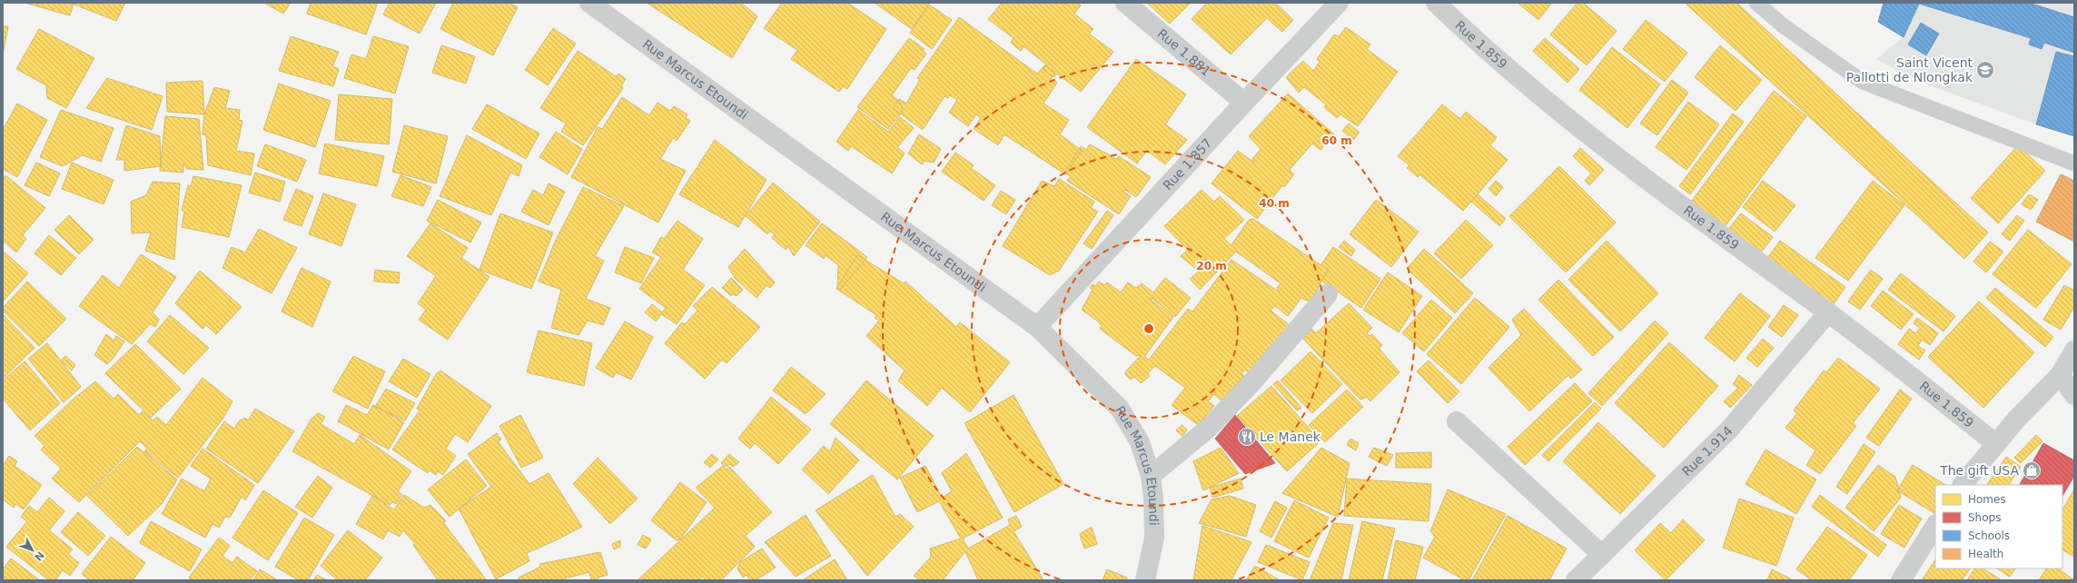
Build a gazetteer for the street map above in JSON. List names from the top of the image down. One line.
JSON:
{"streets":{"street":["Rue 1.859","Rue 1.881","Rue Marcus Etoundi","Rue 1.857","Rue 1.914"]},"crossings":[["Rue 1.859","Rue 1.914"],["Rue 1.881","Rue 1.857"],["Rue Marcus Etoundi","Rue 1.857"]],"places":{"school or university":["Saint Vicent Pallotti de Nlongkak"],"restaurant":["Le Manek"],"shop":["The gift USA"]},"legend":["Homes","Shops","Schools","Health"],"north":"bottom right","rings":["60 m","40 m","20 m"]}
